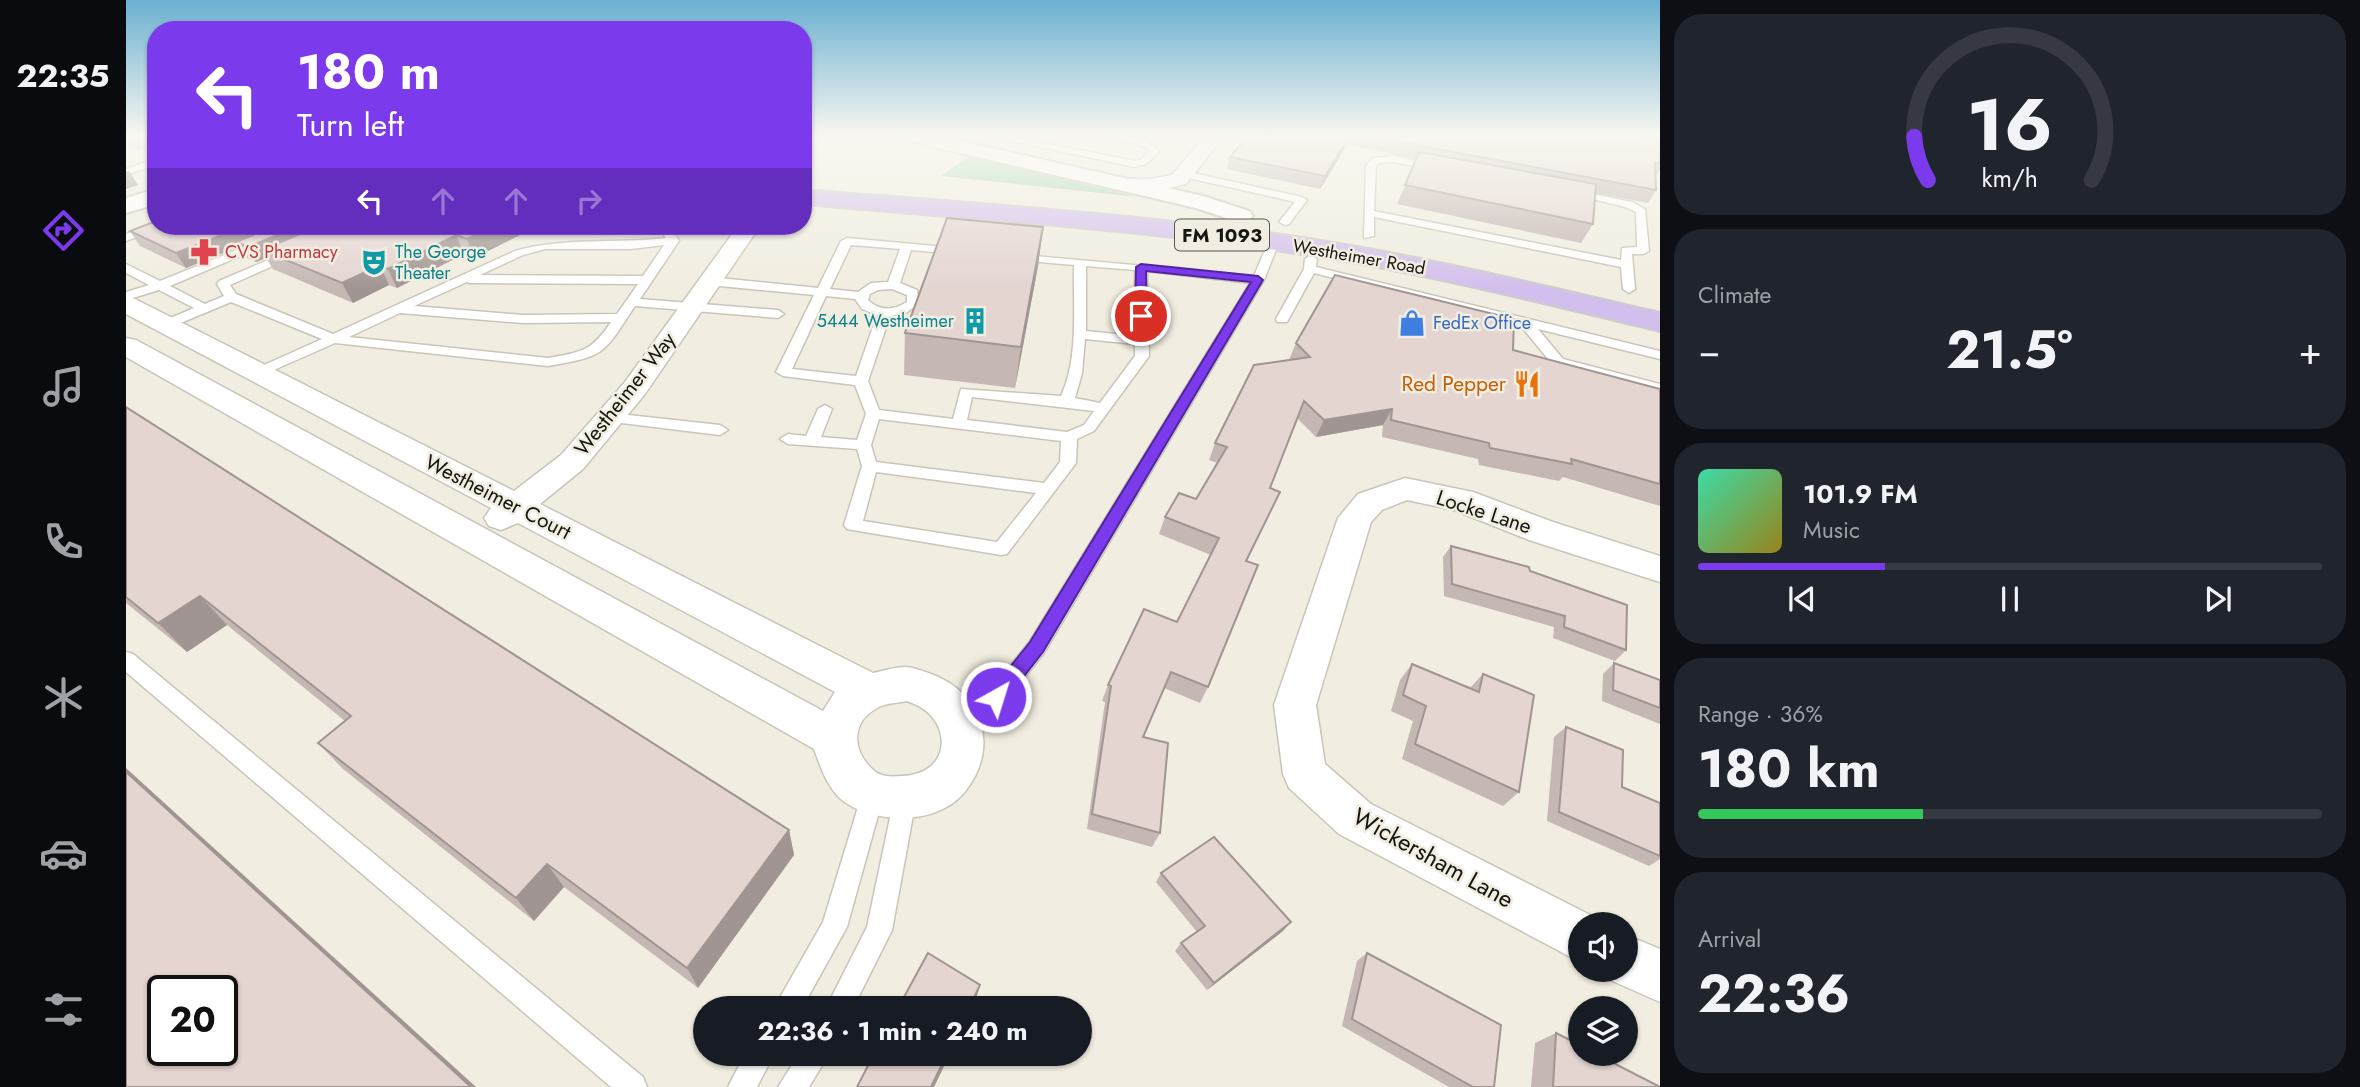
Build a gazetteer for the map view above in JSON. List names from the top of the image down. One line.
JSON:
{"streets":{"main road":["FM 1093","Westheimer Road"],"street":["Westheimer Way","Westheimer Court","Locke Lane","Wickersham Lane"]},"crossings":[["Westheimer Way","Westheimer Court"],["Locke Lane","Wickersham Lane"]],"places":{"pharmacy":["CVS Pharmacy"],"theatre":["The George Theater"],"building":["5444 Westheimer"],"shop":["FedEx Office"],"restaurant":["Red Pepper"]},"page":{"tabs":"22:35","turn":["180 m","Turn left"],"tile":["Climate",["Range · 36%","180 km"],["Arrival","22:36"]],"heat":["−","21.5°","+"],"song":["101.9 FM","Music"],"limit":"20","trip":"22:36 · 1 min · 240 m","gauge":["16","km/h"]}}
